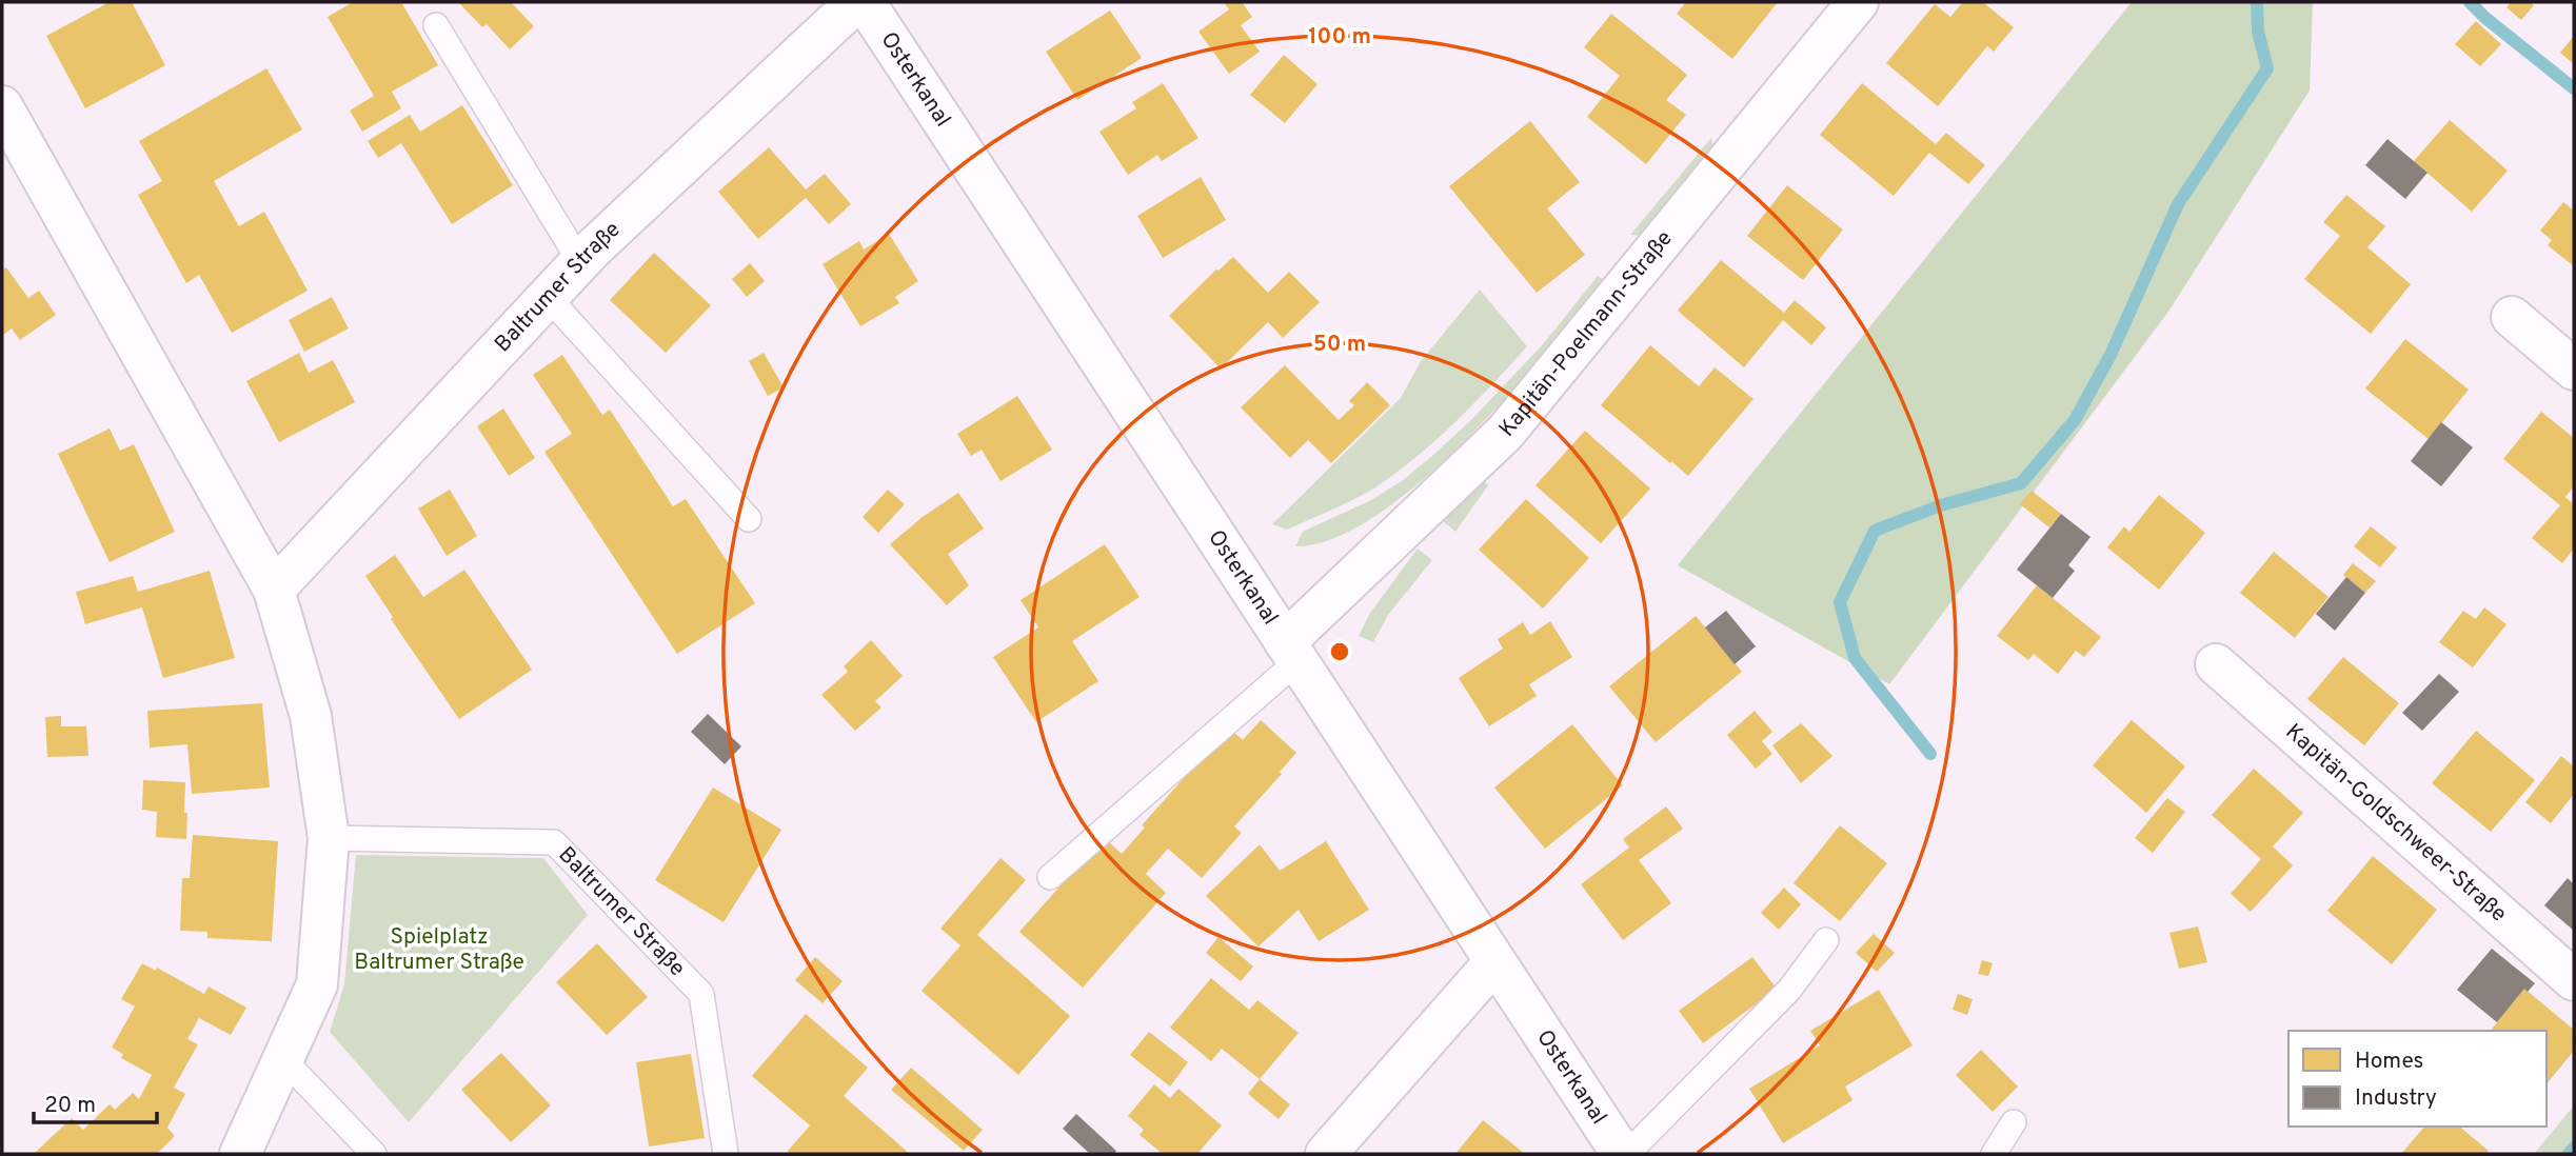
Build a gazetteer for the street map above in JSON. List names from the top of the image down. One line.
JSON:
{"streets":{"street":["Osterkanal","Baltrumer Straße","Kapitän-Poelmann-Straße","Kapitän-Goldschweer-Straße"]},"crossings":[["Osterkanal","Kapitän-Poelmann-Straße"]],"parks":["Spielplatz Baltrumer Straße"],"legend":["Homes","Industry"],"scale_bar":"20 m","rings":["100 m","50 m"]}
